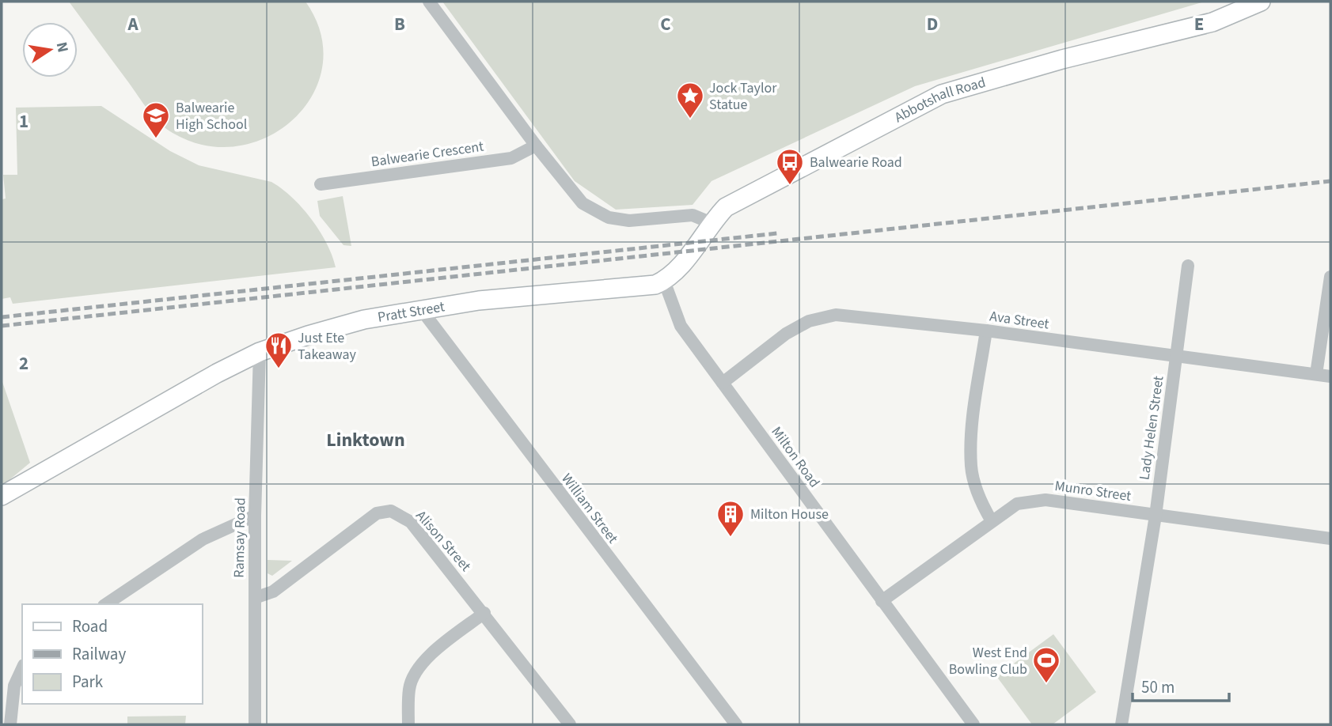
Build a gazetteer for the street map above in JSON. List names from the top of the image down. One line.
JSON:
{"streets":{"main road":["Abbotshall Road","Pratt Street"],"street":["Balwearie Crescent","Ava Street","Lady Helen Street","Milton Road","Munro Street","William Street","Ramsay Road","Alison Street"]},"crossings":[["Abbotshall Road","Pratt Street"],["Abbotshall Road","Milton Road"],["Pratt Street","Milton Road"],["Pratt Street","William Street"],["Pratt Street","Ramsay Road"],["Ava Street","Lady Helen Street"],["Ava Street","Milton Road"],["Lady Helen Street","Munro Street"],["Milton Road","Munro Street"],["Ramsay Road","Alison Street"]],"districts":["Linktown"],"places":{"place":["Jock Taylor Statue"],"school or university":["Balwearie High School"],"bus stop":["Balwearie Road"],"restaurant":["Just Ete Takeaway"],"building":["Milton House"],"sports":["West End Bowling Club"]},"legend":["Road","Railway","Park"],"scale_bar":"50 m","north":"right","grid":{"columns":["A","B","C","D","E"],"rows":["1","2"]}}
